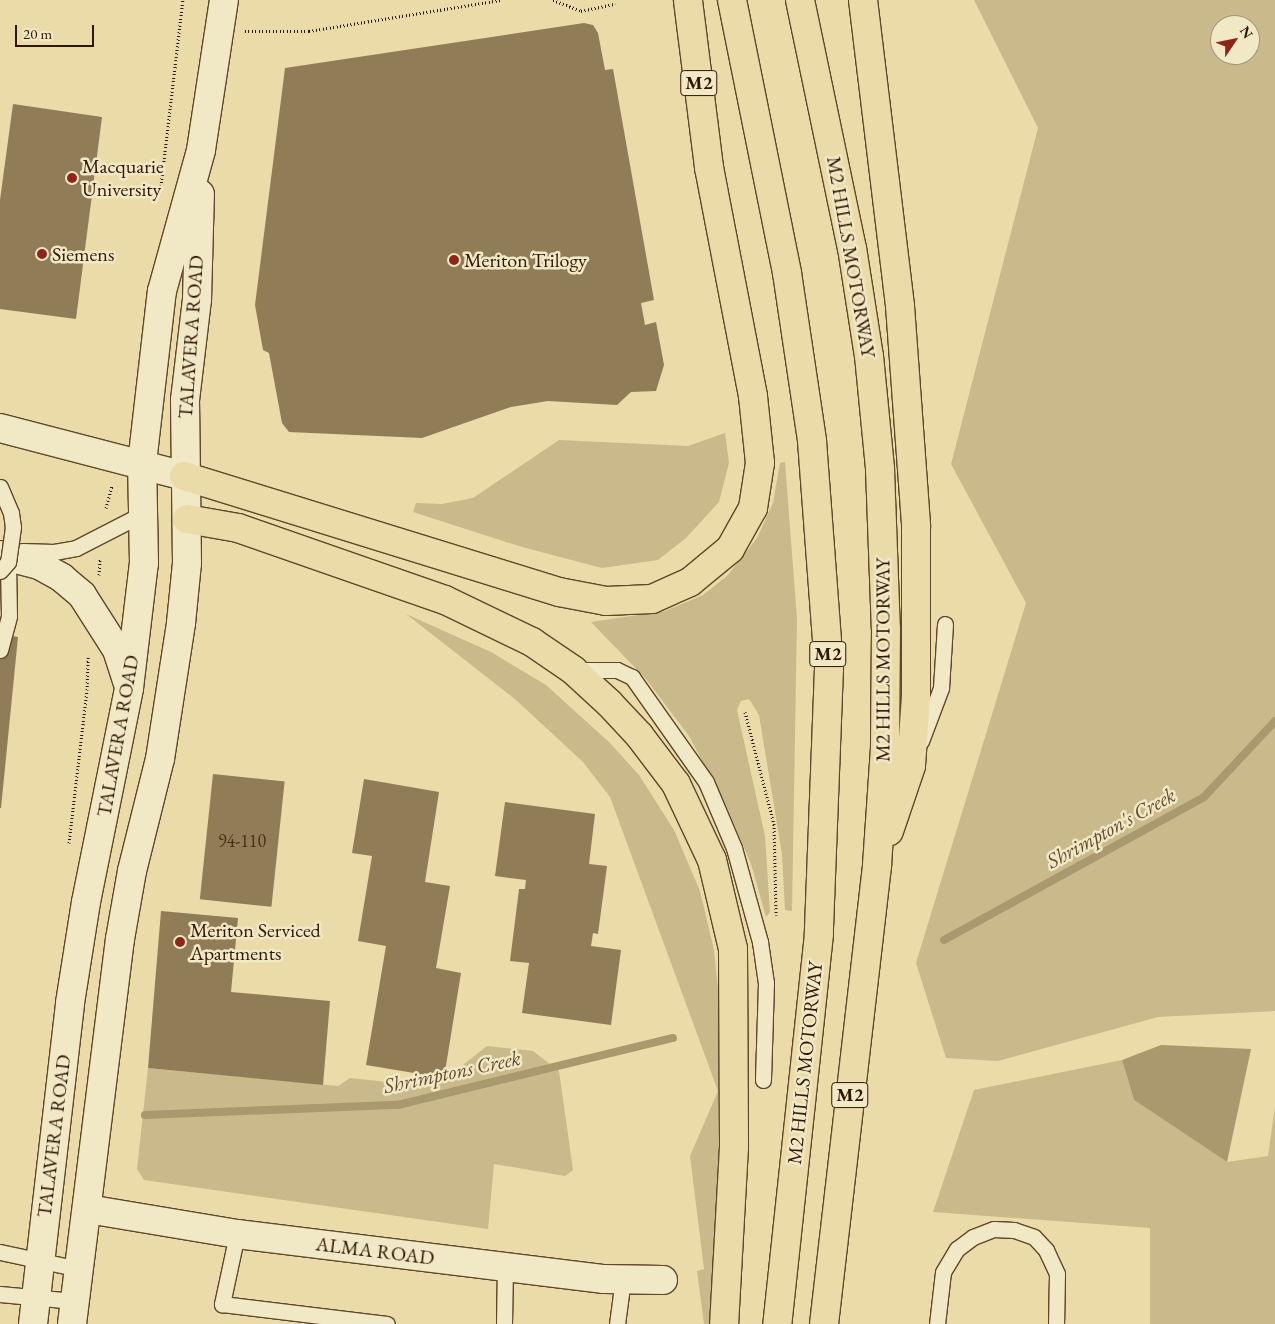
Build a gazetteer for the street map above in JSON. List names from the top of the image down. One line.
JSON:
{"streets":{"highway":["M2","M2 HILLS MOTORWAY"],"main road":["TALAVERA ROAD","ALMA ROAD"]},"crossings":[["M2","M2 HILLS MOTORWAY"],["M2","TALAVERA ROAD"],["TALAVERA ROAD","ALMA ROAD"]],"water":["Shrimpton's Creek","Shrimptons Creek"],"places":["Macquarie University","Siemens","Meriton Trilogy","Meriton Serviced Apartments"],"house_numbers":["94-110"],"scale_bar":"20 m","north":"top right"}
